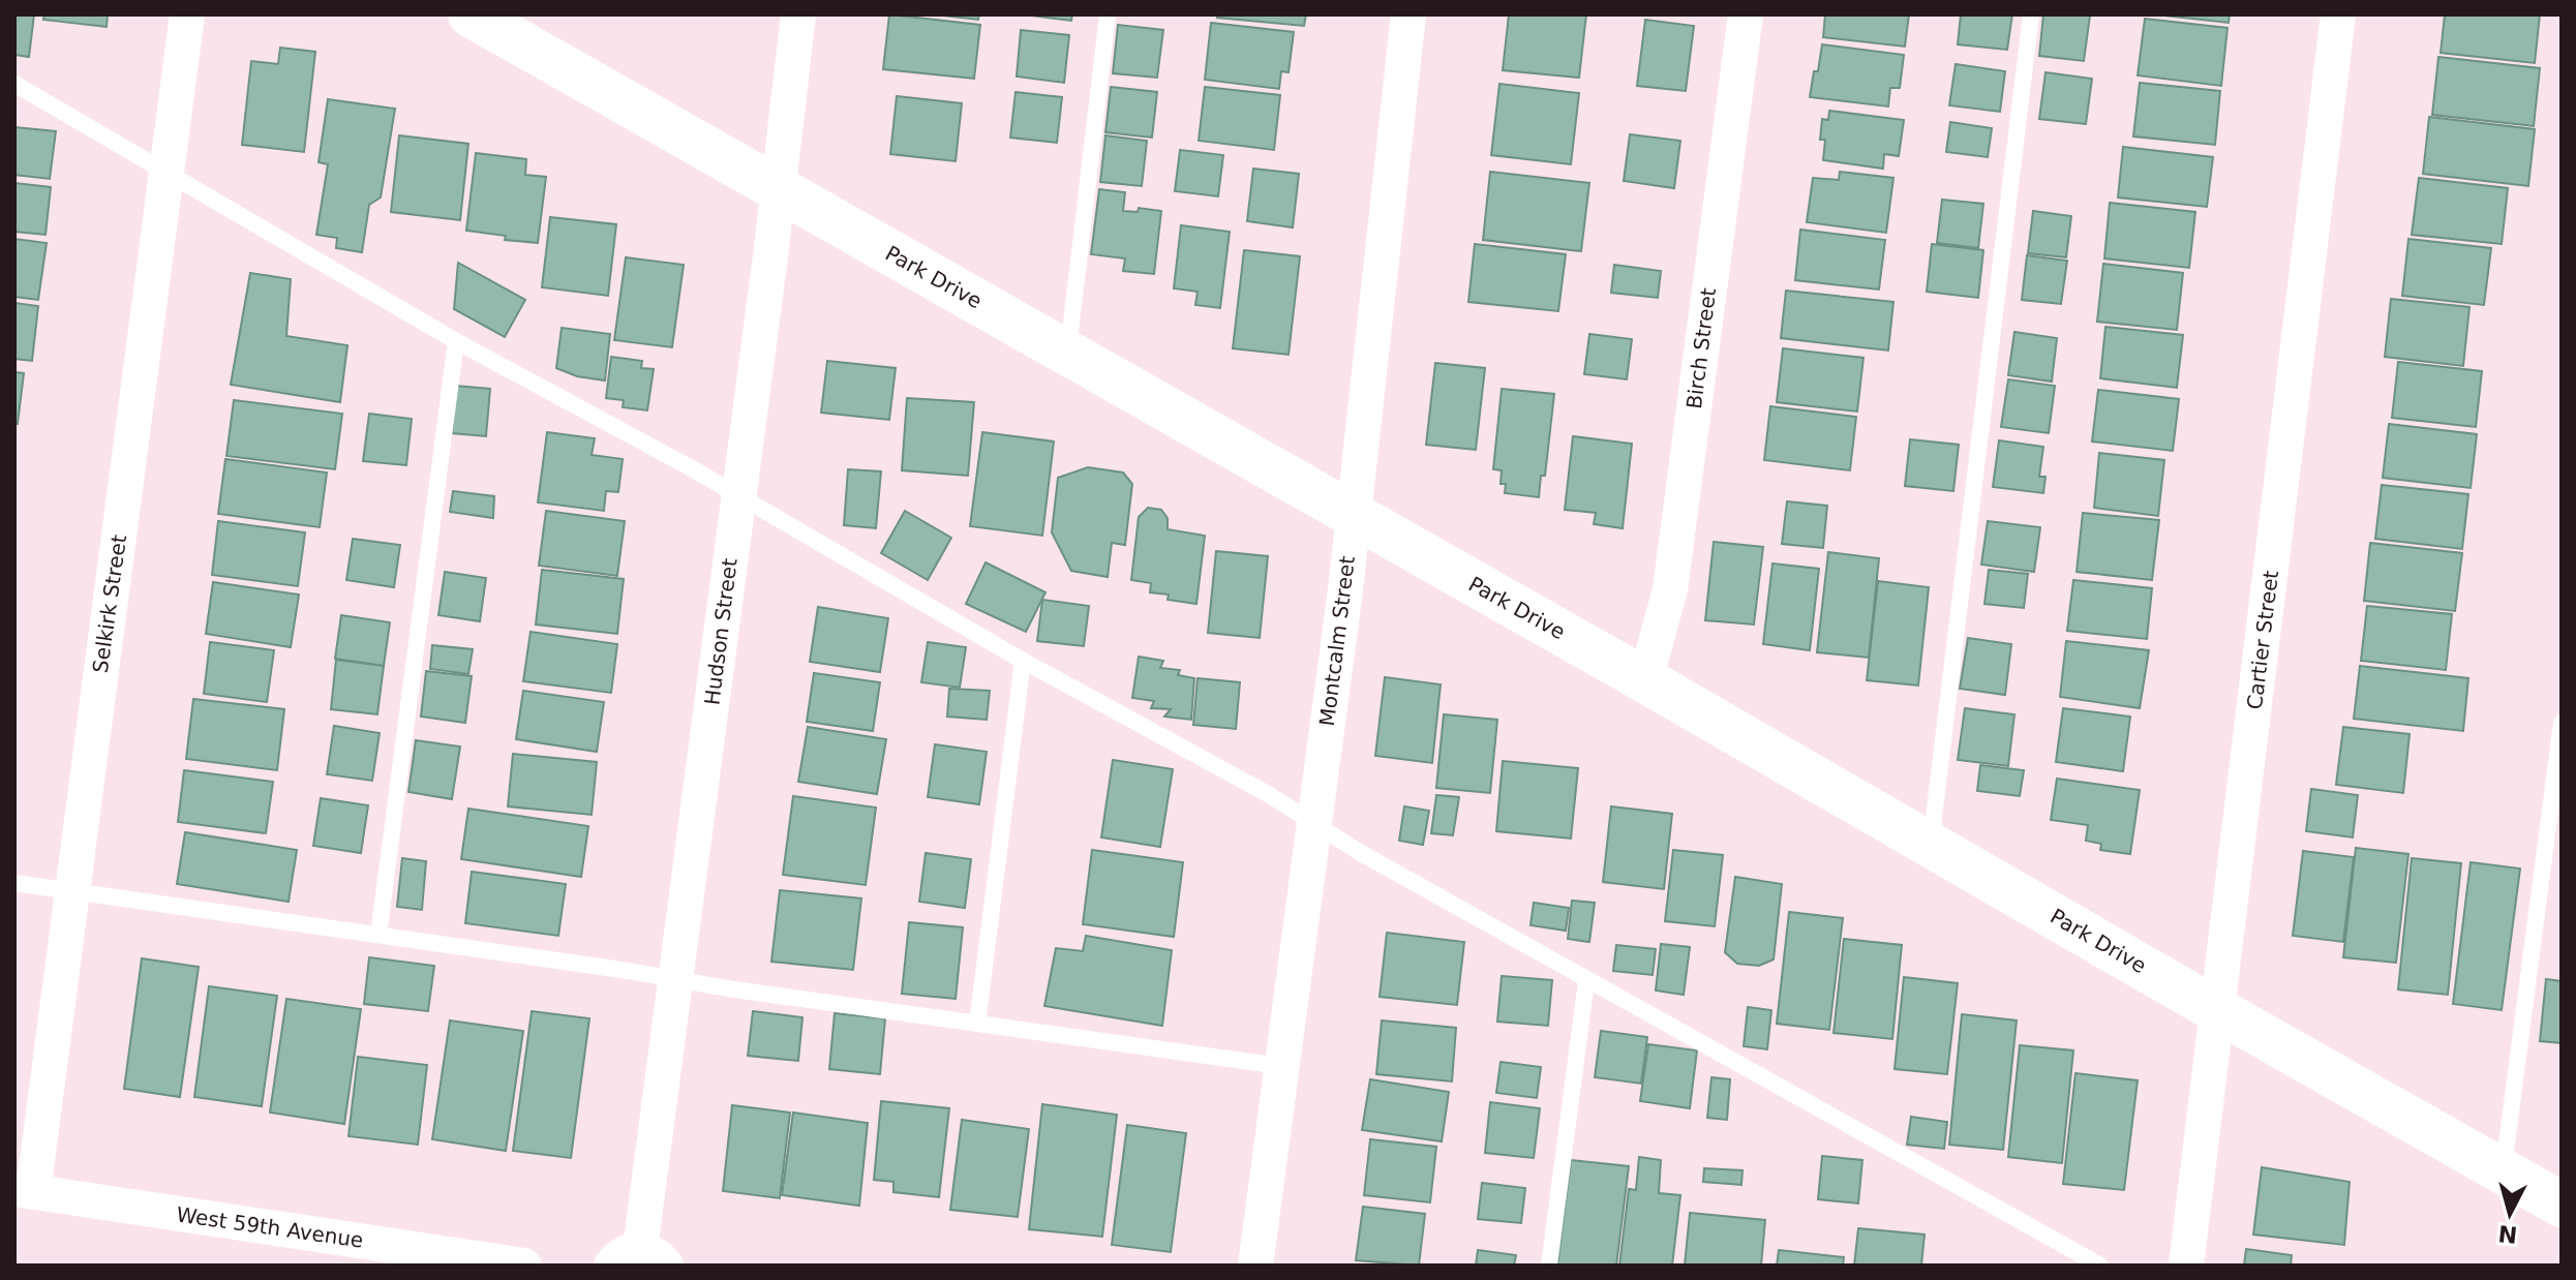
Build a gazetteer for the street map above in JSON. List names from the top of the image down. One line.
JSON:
{"streets":{"street":["Park Drive","Birch Street","Selkirk Street","Hudson Street","Cartier Street","Montcalm Street","West 59th Avenue"]},"crossings":[["Park Drive","Birch Street"],["Park Drive","Hudson Street"],["Park Drive","Cartier Street"],["Park Drive","Montcalm Street"],["Selkirk Street","West 59th Avenue"]],"north":"bottom"}
